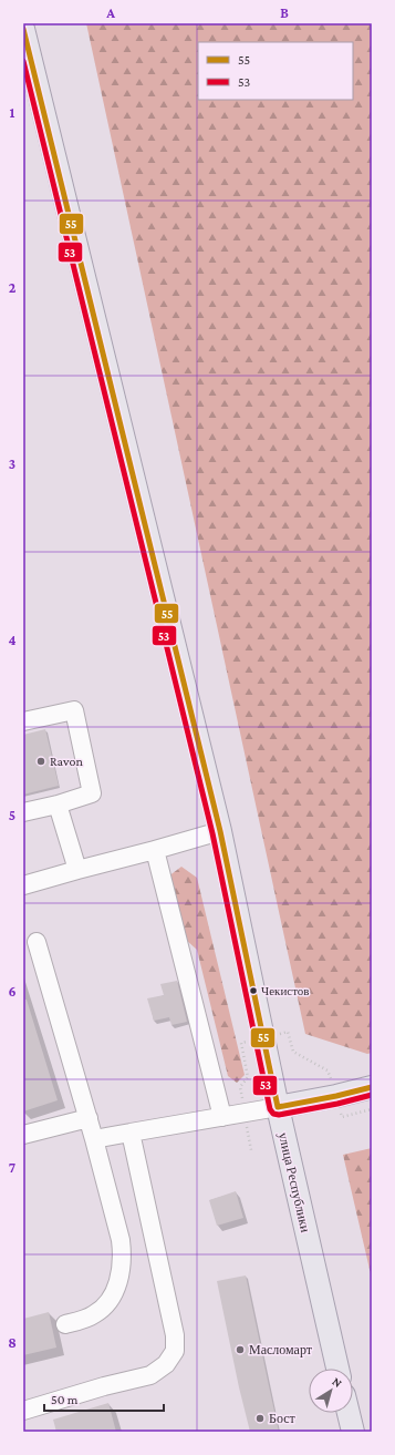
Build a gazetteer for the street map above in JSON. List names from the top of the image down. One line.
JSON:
{"streets":{"main road":["улица Республики"]},"places":["Ravon","Чекистов","Масломарт","Бост"],"lines":["transit line 55","transit line 53"],"legend":["55","53"],"scale_bar":"50 m","north":"top right","grid":{"columns":["A","B"],"rows":["1","2","3","4","5","6","7","8"]}}
